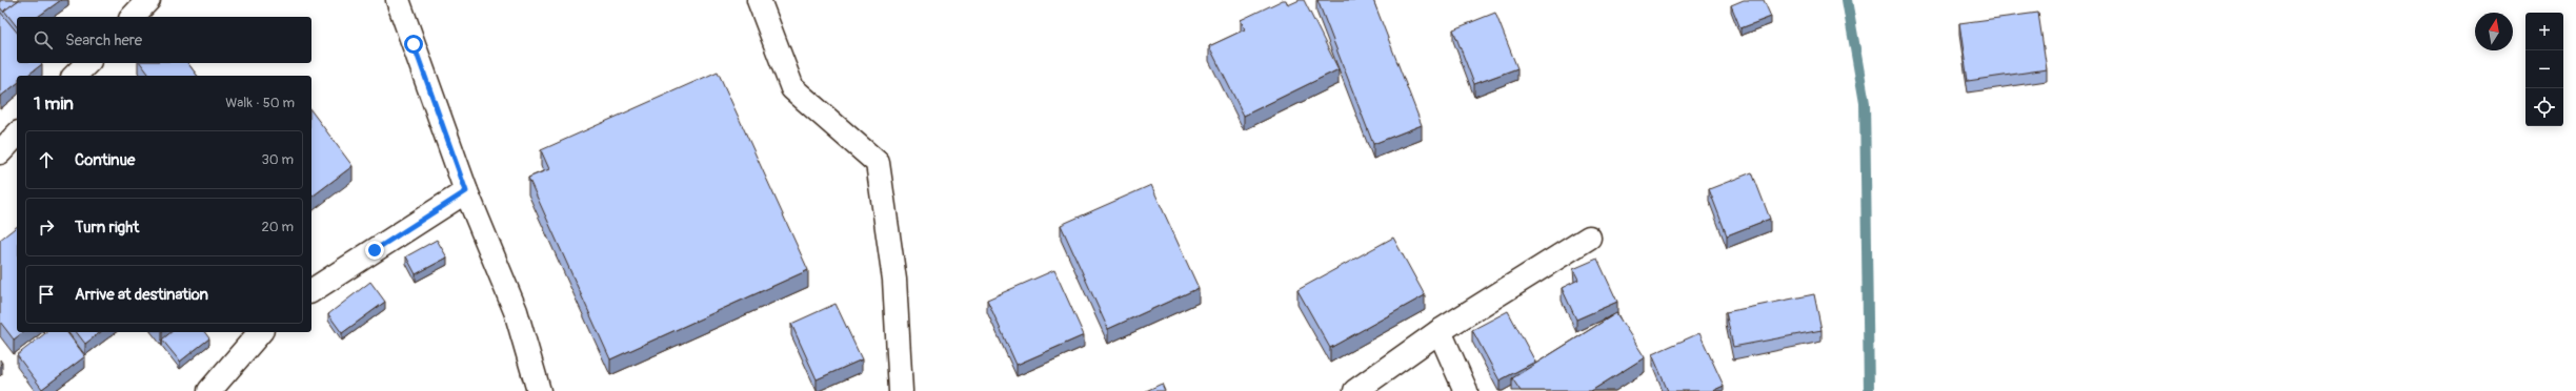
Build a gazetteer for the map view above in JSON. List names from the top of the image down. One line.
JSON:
{"north":"top","page":{"map_buttons":["+","−"],"search":"Search here","heading":["1 min","Walk · 50 m"],"list":[["Continue","30 m"],["Turn right","20 m"],"Arrive at destination"]}}
